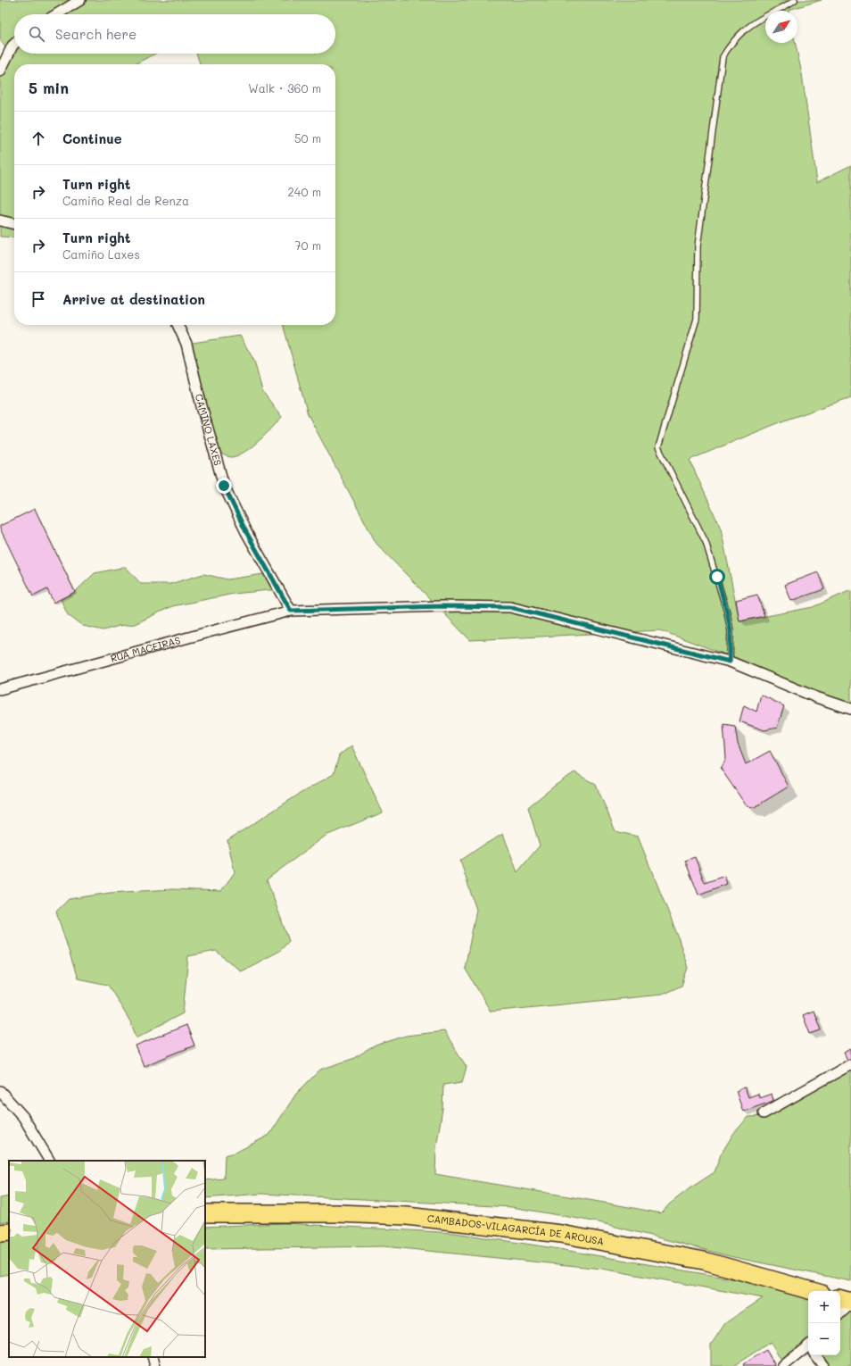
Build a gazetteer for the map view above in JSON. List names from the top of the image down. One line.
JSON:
{"streets":{"highway":["CAMBADOS-VILAGARCÍA DE AROUSA"],"street":["CAMIÑO LAXES","RÚA MACEIRAS"]},"crossings":[["CAMIÑO LAXES","RÚA MACEIRAS"]],"north":"top right","page":{"search":"Search here","heading":["5 min","Walk · 360 m"],"list":[["Continue","50 m"],["Turn right","Camiño Real de Renza","240 m"],["Turn right","Camiño Laxes","70 m"],"Arrive at destination"],"map_buttons":["+","−"]}}
